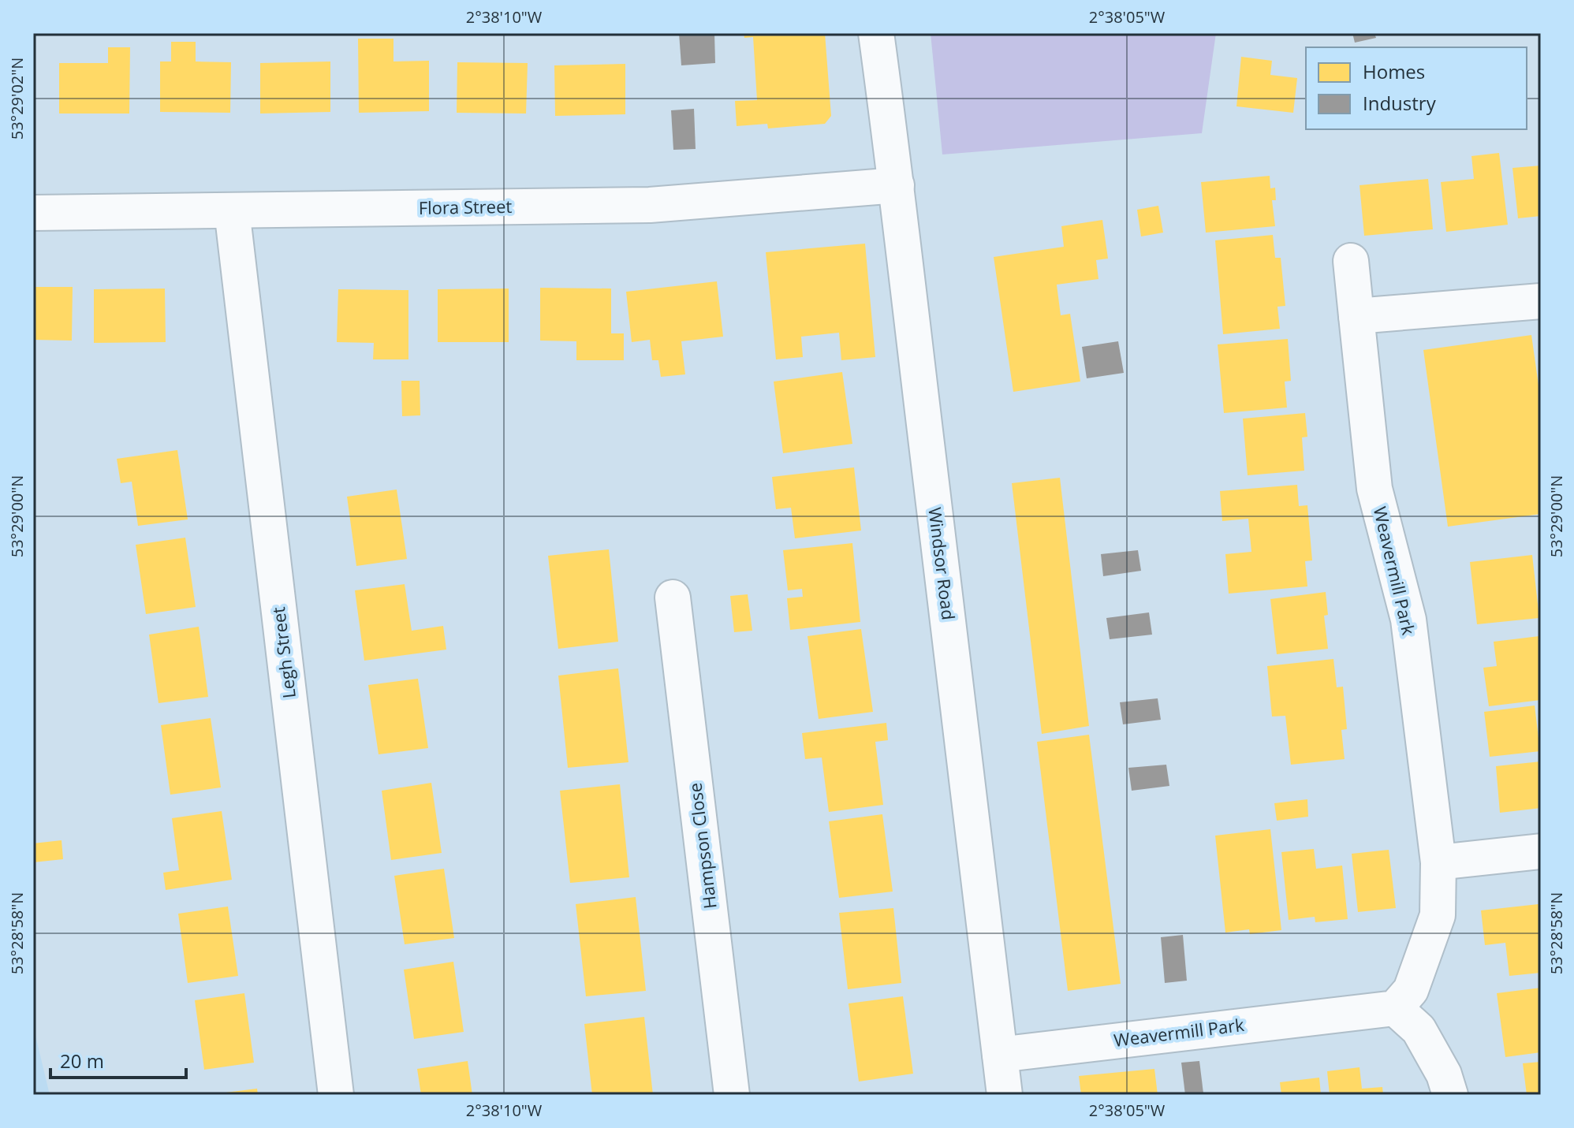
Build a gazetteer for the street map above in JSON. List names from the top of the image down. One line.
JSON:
{"streets":{"street":["Flora Street","Windsor Road","Weavermill Park","Legh Street","Hampson Close"]},"crossings":[["Flora Street","Windsor Road"],["Flora Street","Legh Street"],["Windsor Road","Weavermill Park"]],"legend":["Homes","Industry"],"scale_bar":"20 m","coordinates":["2°38'10\"W","2°38'05\"W","53°29'02\"N","53°29'00\"N","53°28'58\"N"]}
